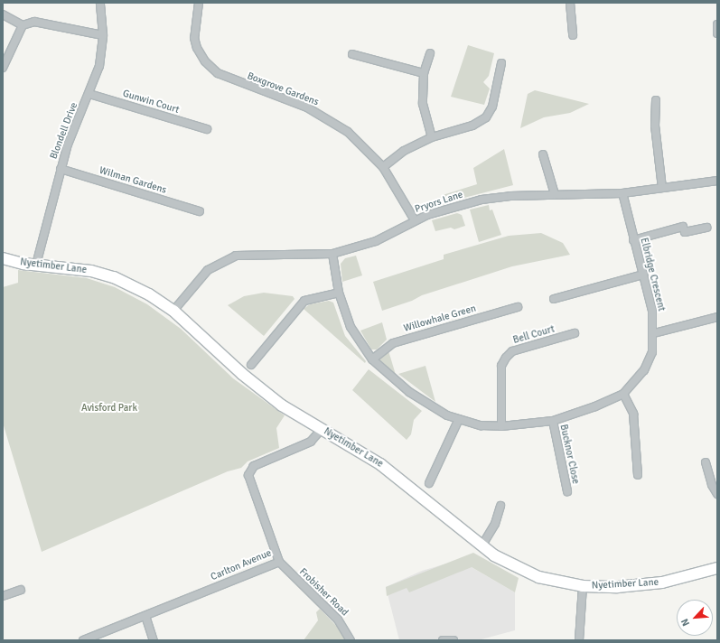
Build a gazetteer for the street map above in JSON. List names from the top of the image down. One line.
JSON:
{"streets":{"street":["Boxgrove Gardens","Gunwin Court","Blondell Drive","Wilman Gardens","Pryors Lane","Nyetimber Lane","Elbridge Crescent","Willowhale Green","Bell Court","Bucknor Close","Carlton Avenue","Frobisher Road"]},"crossings":[["Boxgrove Gardens","Pryors Lane"],["Gunwin Court","Blondell Drive"],["Blondell Drive","Wilman Gardens"],["Blondell Drive","Nyetimber Lane"],["Pryors Lane","Nyetimber Lane"],["Pryors Lane","Elbridge Crescent"],["Nyetimber Lane","Carlton Avenue"],["Elbridge Crescent","Willowhale Green"],["Elbridge Crescent","Bell Court"],["Elbridge Crescent","Bucknor Close"],["Carlton Avenue","Frobisher Road"]],"parks":["Avisford Park"],"north":"bottom left"}
